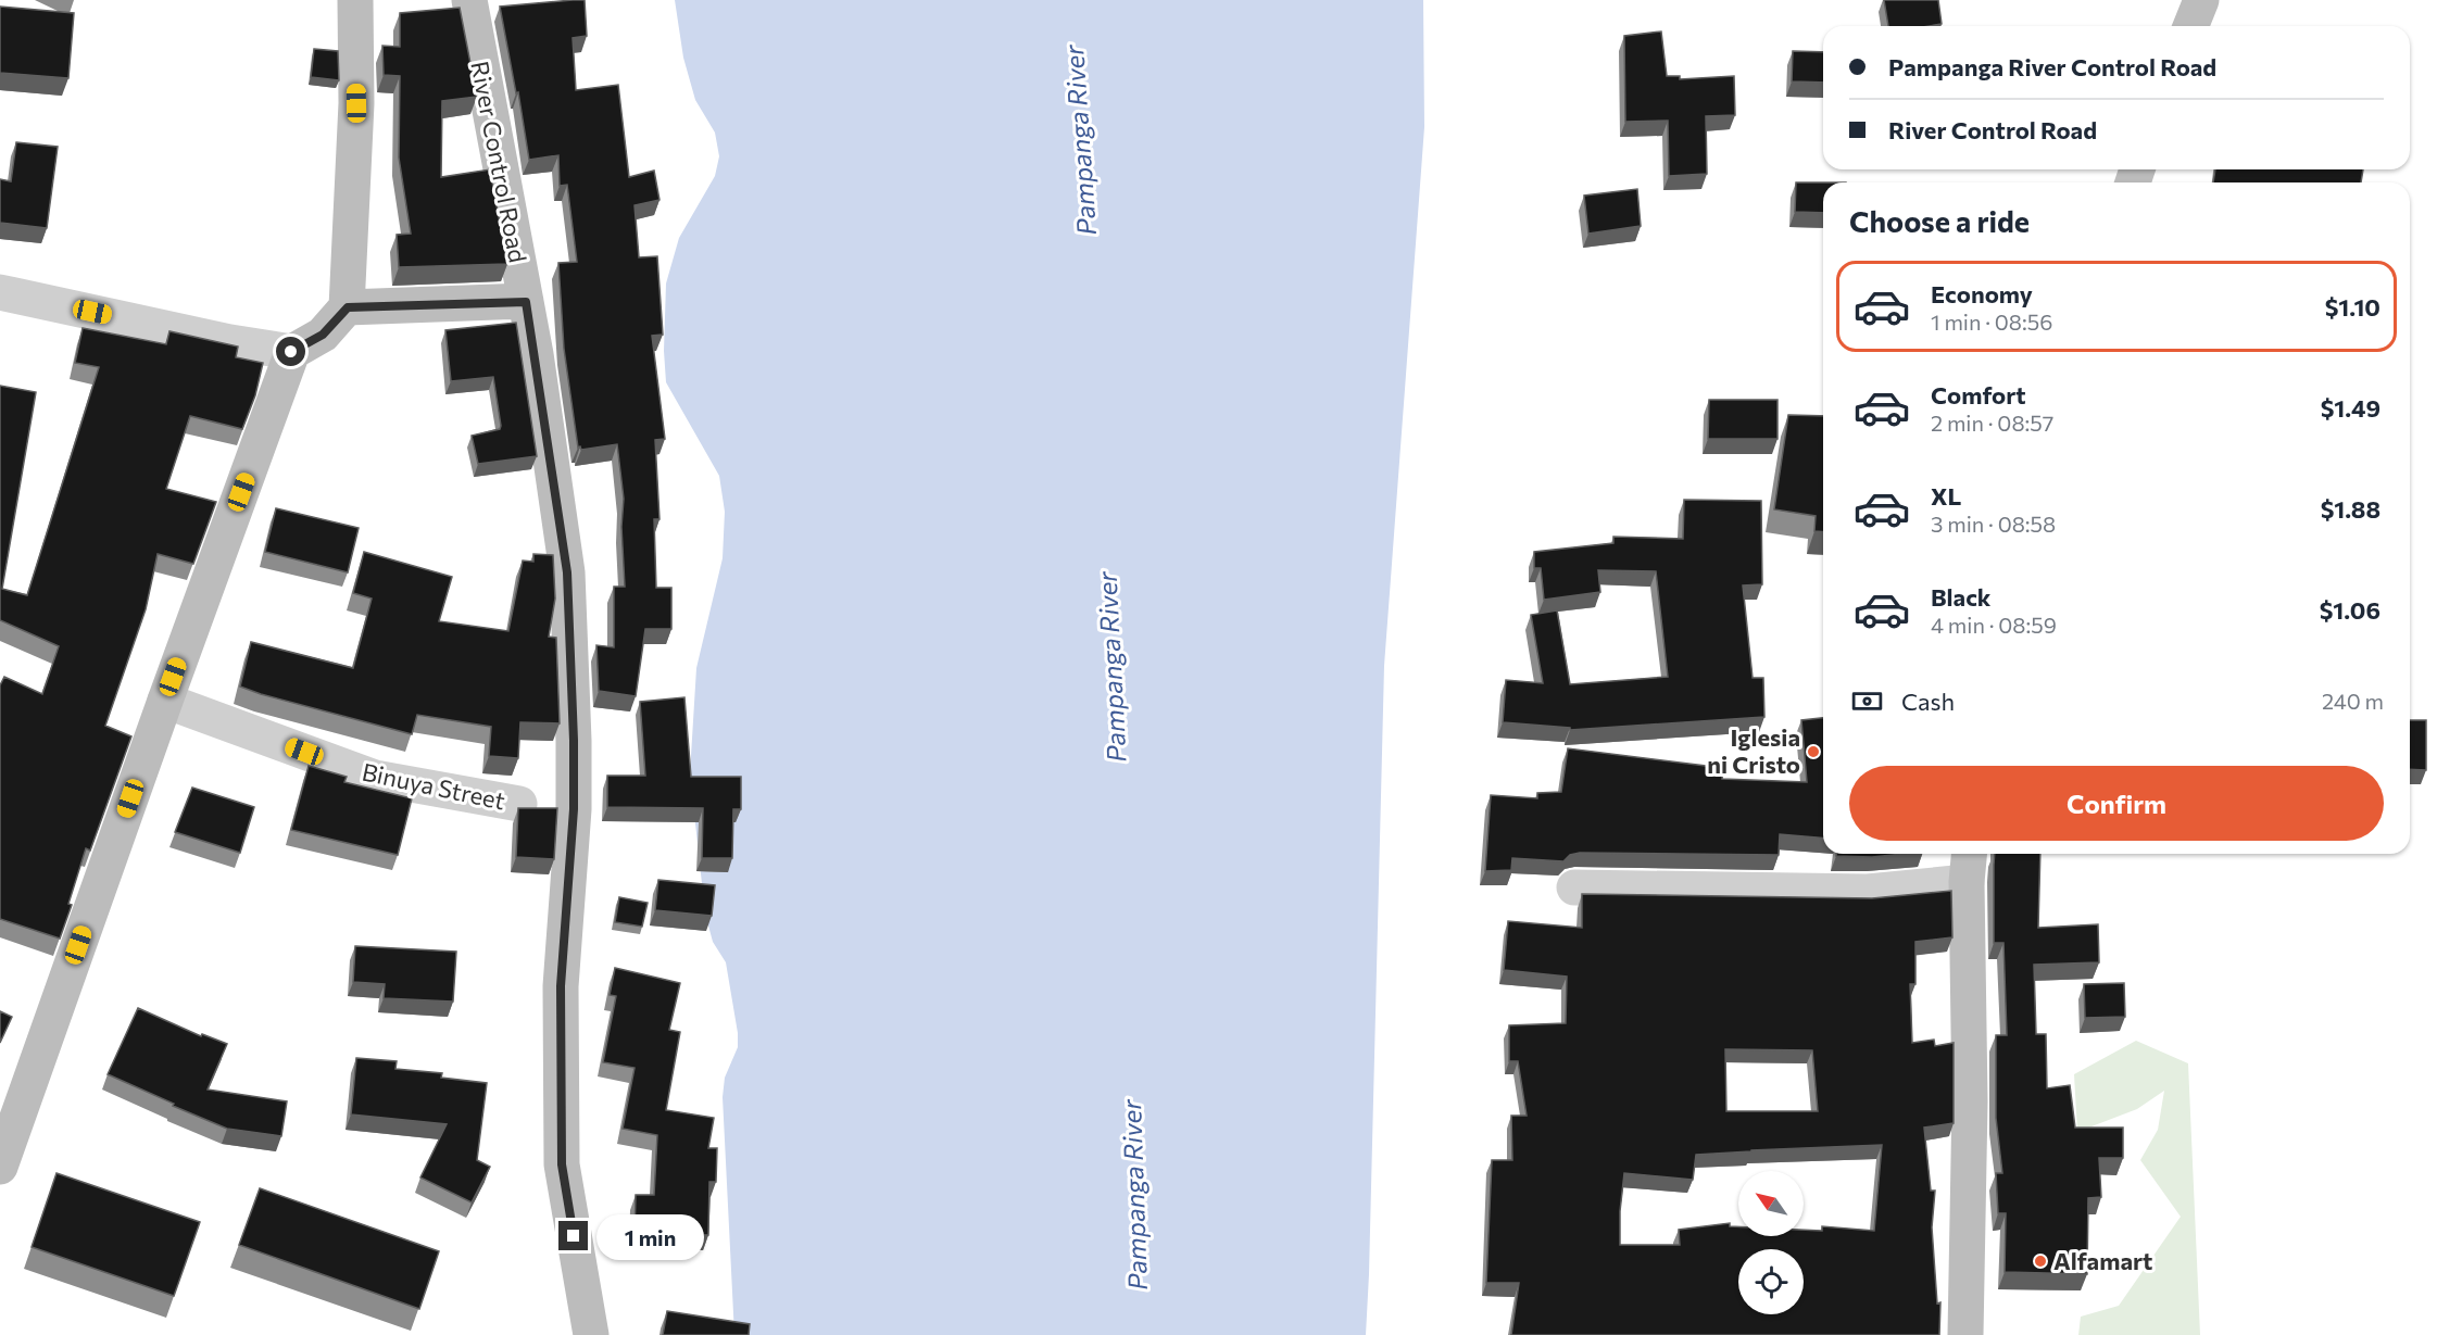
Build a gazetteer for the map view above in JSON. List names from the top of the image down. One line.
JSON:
{"streets":{"street":["River Control Road","Binuya Street"]},"water":["Pampanga River"],"places":["Iglesia ni Cristo","Alfamart"],"north":"top left","page":{"banner":["Pampanga River Control Road","River Control Road"],"heading":"Choose a ride","list":[{"name":"Economy","note":"1 min · 08:56","value":"$1.10"},{"name":"Comfort","note":"2 min · 08:57","value":"$1.49"},{"name":"XL","note":"3 min · 08:58","value":"$1.88"},{"name":"Black","note":"4 min · 08:59","value":"$1.06"}],"pay":["Cash","240 m"],"buttons":"Confirm","bubble":"1 min"}}
